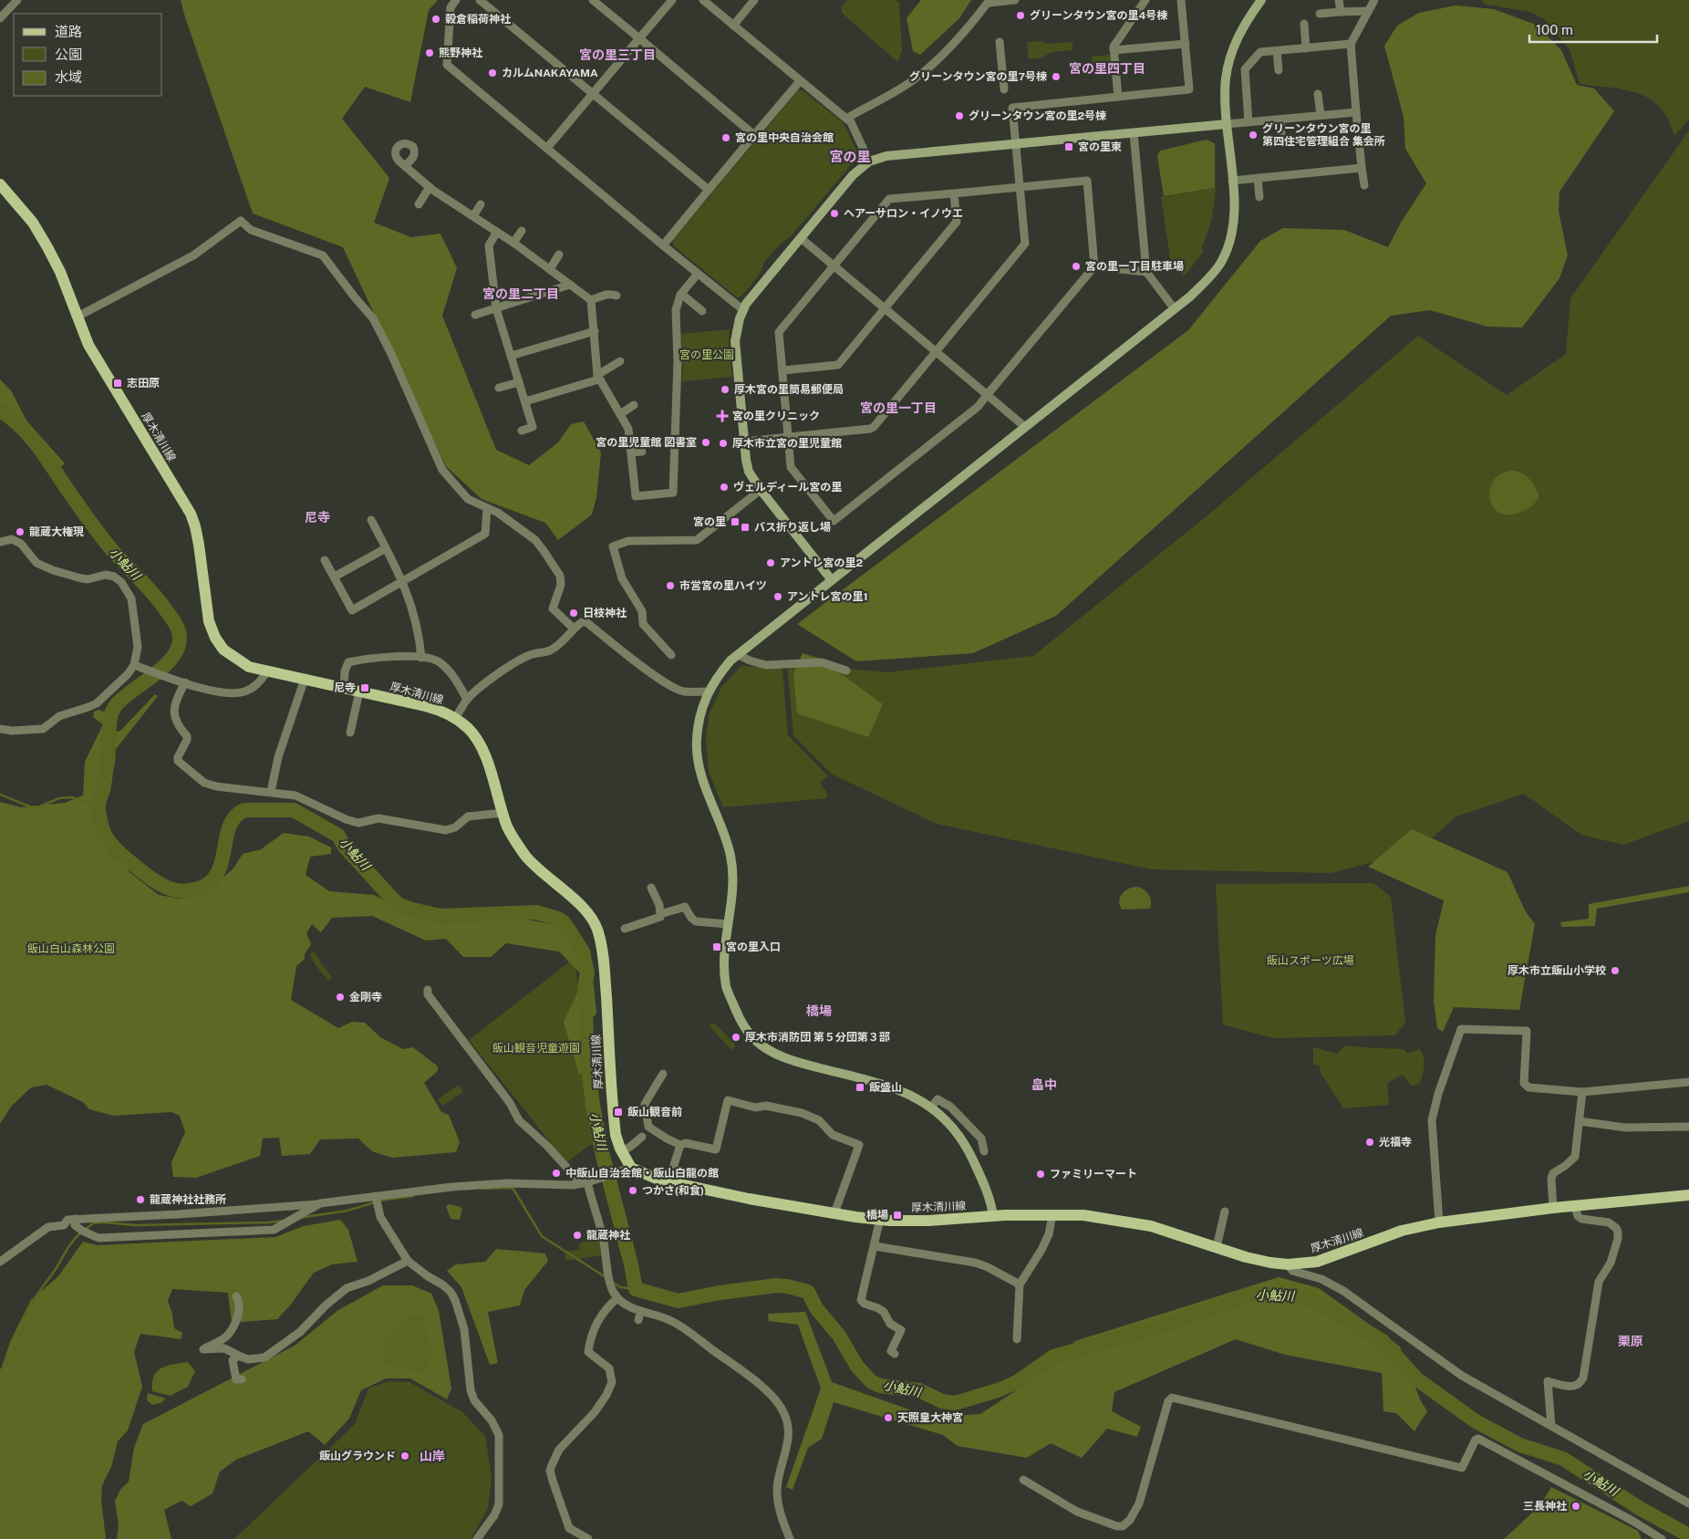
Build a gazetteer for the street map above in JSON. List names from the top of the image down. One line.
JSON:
{"streets":{"main road":["厚木清川線"]},"districts":["宮の里三丁目","宮の里四丁目","宮の里","宮の里二丁目","宮の里一丁目","尼寺","橋場","畠中","栗原","山岸"],"water":["小鮎川"],"parks":["宮の里公園","飯山白山森林公園","飯山スポーツ広場","飯山観音児童遊園"],"places":{"other":["グリーンタウン宮の里4号棟","穀倉稲荷神社","熊野神社","カルムNAKAYAMA","グリーンタウン宮の里7号棟","グリーンタウン宮の里2号棟","グリーンタウン宮の里 第四住宅管理組合 集会所","宮の里中央自治会館","ヘアーサロン・イノウエ","宮の里一丁目駐車場","厚木宮の里簡易郵便局","宮の里児童館 図書室","厚木市立宮の里児童館","ヴェルディール宮の里","龍蔵大権現","アントレ宮の里2","市営宮の里ハイツ","アントレ宮の里1","日枝神社","厚木市立飯山小学校","金剛寺","厚木市消防団 第５分団第３部","光福寺","中飯山自治会館・飯山白龍の館","ファミリーマート","つかさ(和食)","龍蔵神社社務所","龍蔵神社","天照皇大神宮","飯山グラウンド","三長神社"],"transit":["宮の里東","志田原","宮の里","バス折り返し場","尼寺","宮の里入口","飯盛山","飯山観音前","橋場"],"health":["宮の里クリニック"]},"legend":["道路","公園","水域"],"scale_bar":"100 m"}
